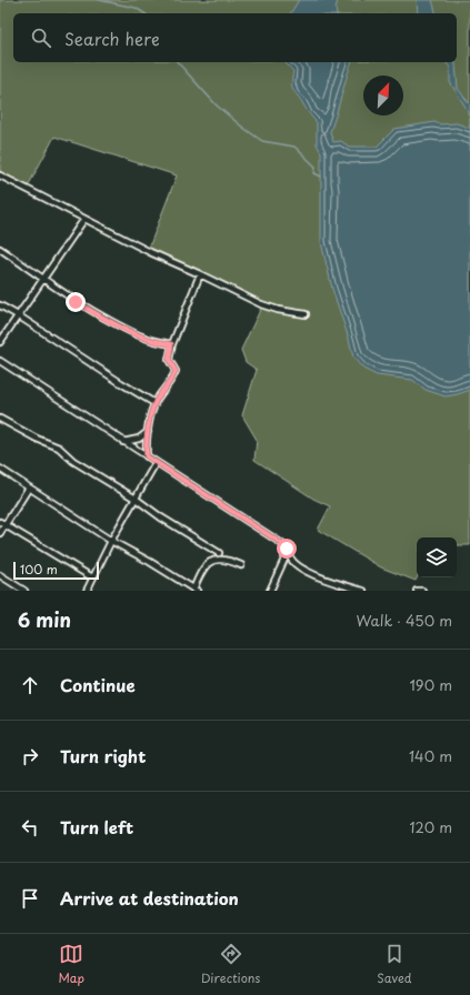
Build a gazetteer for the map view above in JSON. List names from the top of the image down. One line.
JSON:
{"scale_bar":"100 m","north":"top right","page":{"search":"Search here","scale":"100 m","heading":["6 min","Walk · 450 m"],"list":[["Continue","190 m"],["Turn right","140 m"],["Turn left","120 m"],"Arrive at destination"],"nav":["Map","Directions","Saved"]}}
